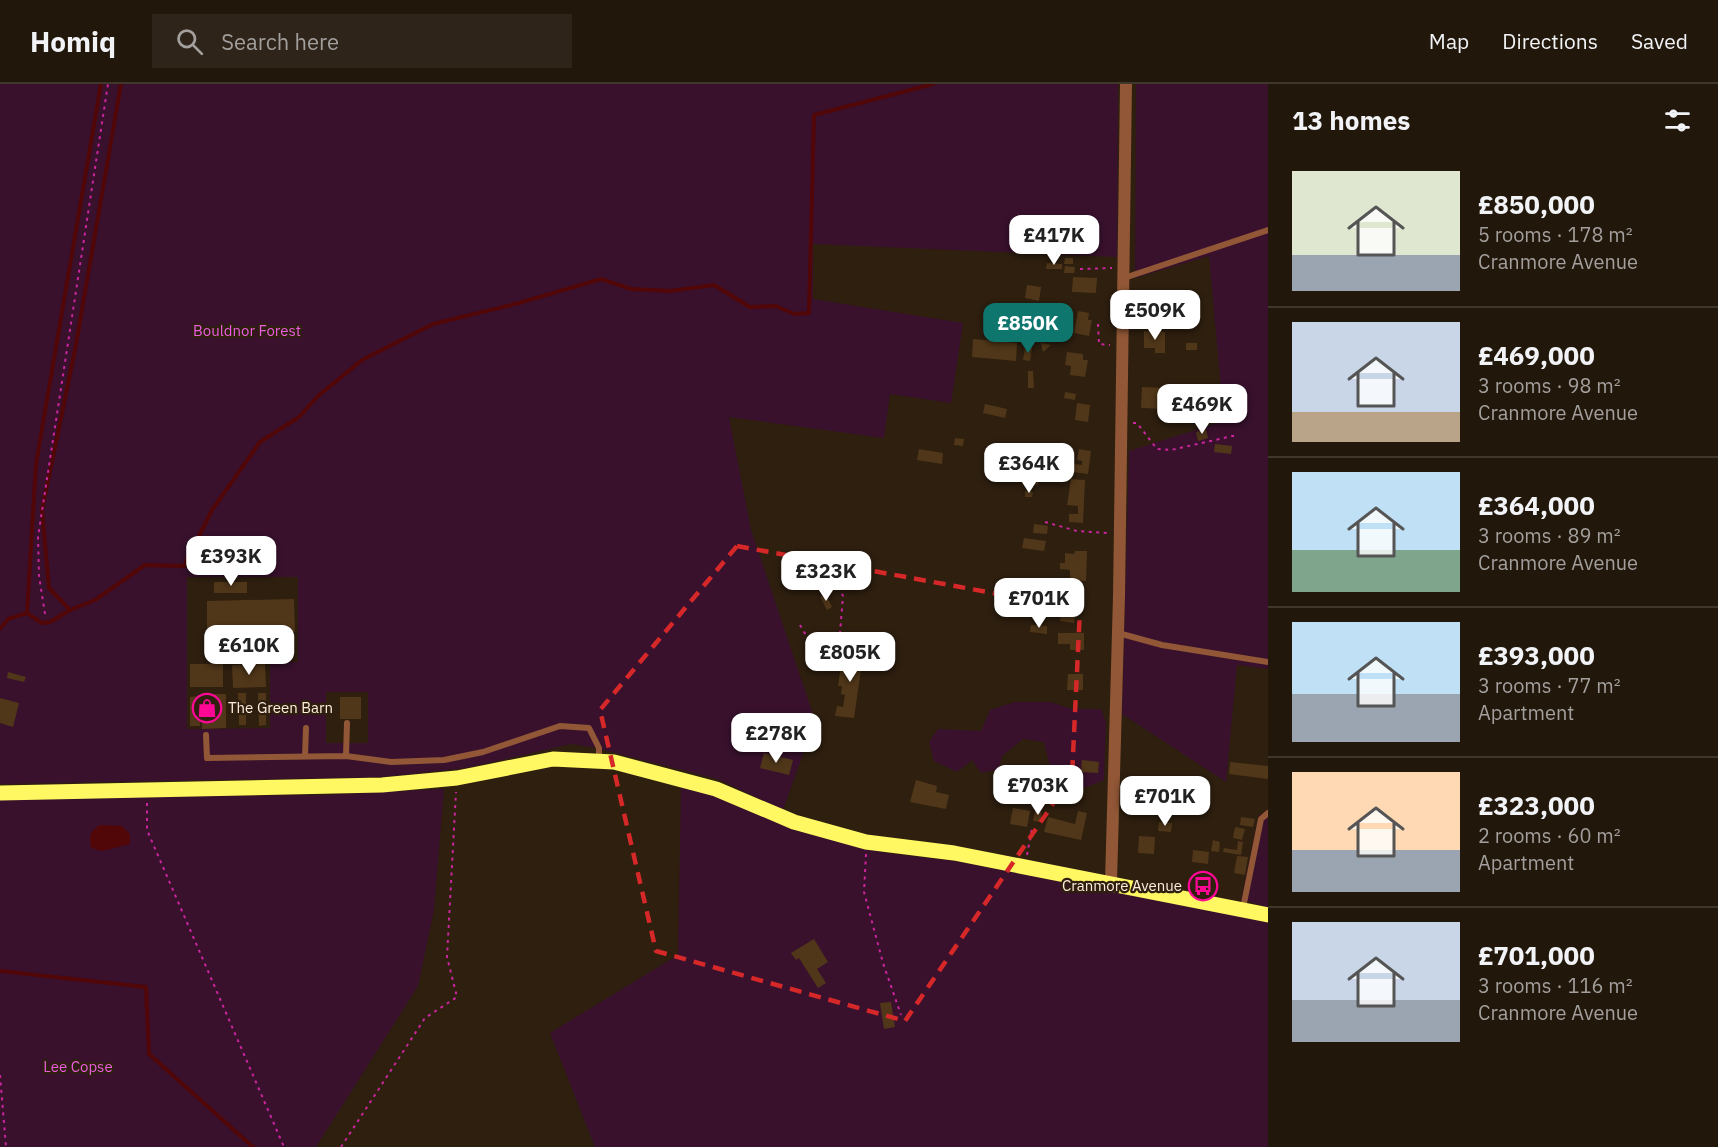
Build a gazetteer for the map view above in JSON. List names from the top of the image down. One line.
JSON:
{"parks":["Bouldnor Forest","Lee Copse"],"places":{"shop":["The Green Barn"],"bus stop":["Cranmore Avenue"]},"page":{"header":"Homiq","search":"Search here","nav":["Map","Directions","Saved"],"heading":"13 homes","list":[{"name":"£850,000","note":"5 rooms · 178 m² · Cranmore Avenue"},{"name":"£469,000","note":"3 rooms · 98 m² · Cranmore Avenue"},{"name":"£364,000","note":"3 rooms · 89 m² · Cranmore Avenue"},{"name":"£393,000","note":"3 rooms · 77 m² · Apartment"},{"name":"£323,000","note":"2 rooms · 60 m² · Apartment"},{"name":"£701,000","note":"3 rooms · 116 m² · Cranmore Avenue"}],"price":["£417K","£509K","£850K","£469K","£364K","£393K","£323K","£701K","£610K","£805K","£278K","£703K","£701K"]}}
